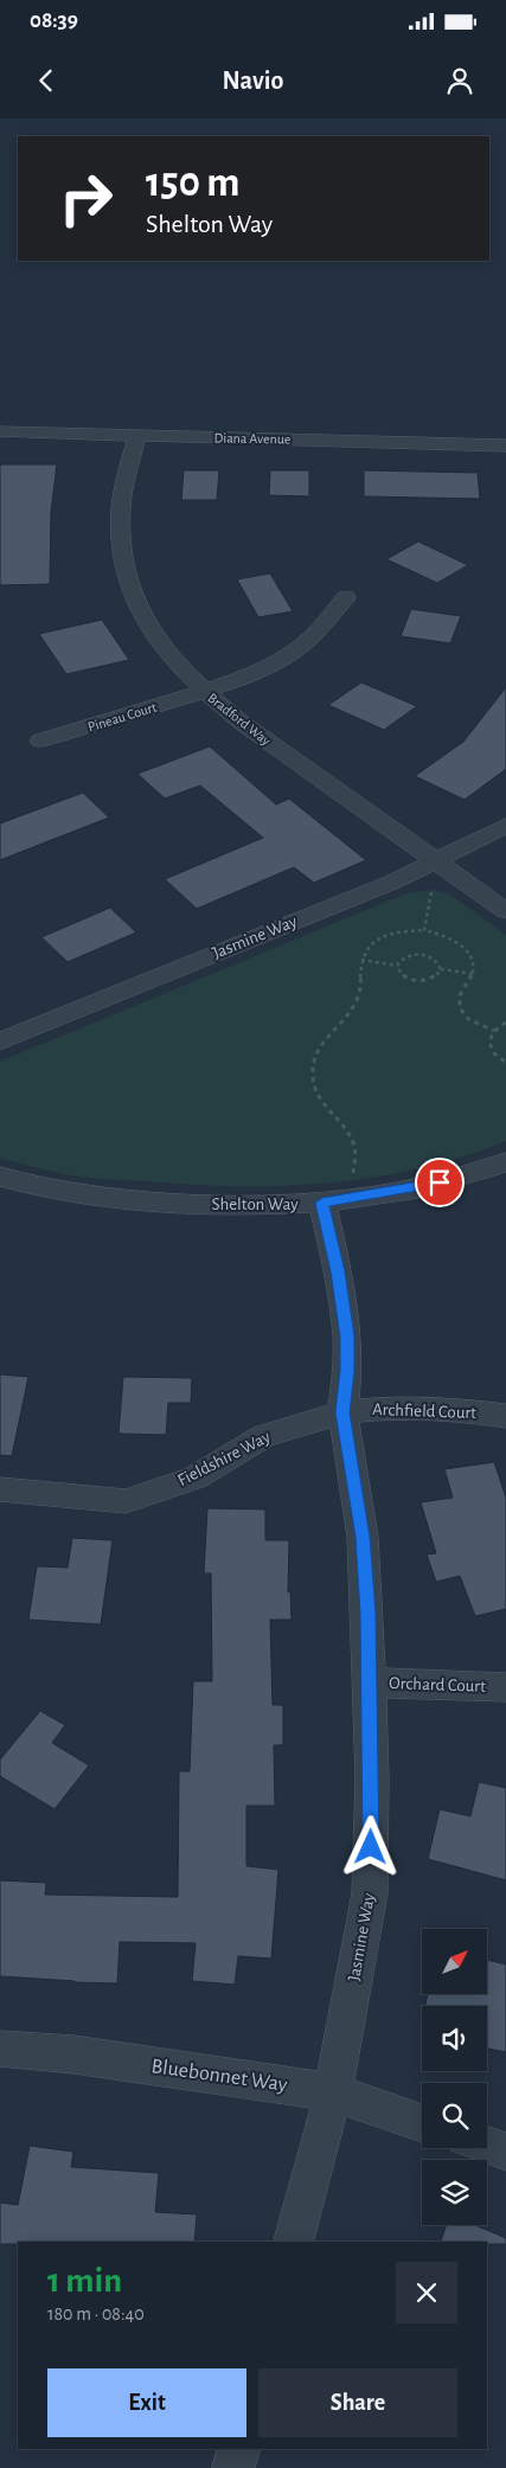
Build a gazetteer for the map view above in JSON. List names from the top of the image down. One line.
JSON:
{"streets":{"street":["Diana Avenue","Pineau Court","Bradford Way","Jasmine Way","Shelton Way","Archfield Court","Fieldshire Way","Orchard Court","Bluebonnet Way"]},"crossings":[["Diana Avenue","Bradford Way"],["Pineau Court","Bradford Way"],["Bradford Way","Jasmine Way"],["Jasmine Way","Shelton Way"],["Jasmine Way","Archfield Court"],["Jasmine Way","Fieldshire Way"],["Jasmine Way","Orchard Court"],["Jasmine Way","Bluebonnet Way"],["Archfield Court","Fieldshire Way"]],"north":"top right","page":{"status":"08:39","header":"Navio","turn":["150 m","Shelton Way"],"heading":["1 min","180 m · 08:40"],"buttons":["Exit","Share"]}}
